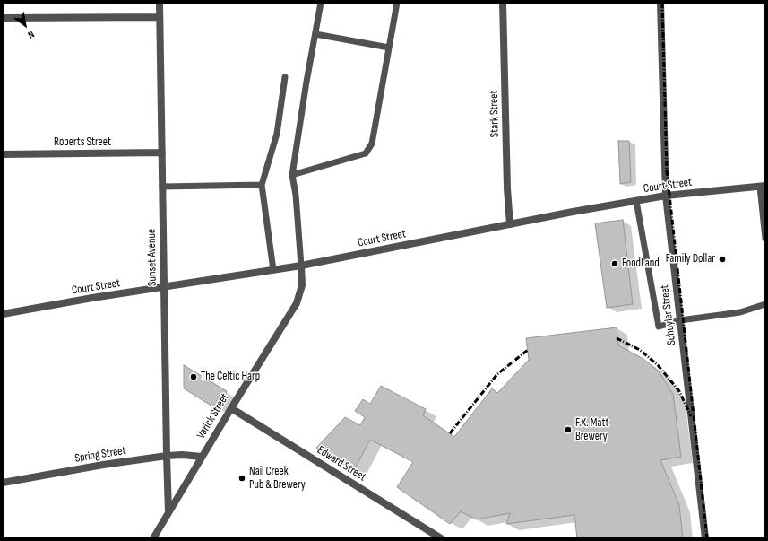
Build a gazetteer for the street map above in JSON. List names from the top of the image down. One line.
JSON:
{"streets":{"street":["Stark Street","Roberts Street","Court Street","Sunset Avenue","Schuyler Street","Varick Street","Spring Street","Edward Street"]},"crossings":[["Stark Street","Court Street"],["Roberts Street","Sunset Avenue"],["Court Street","Sunset Avenue"],["Court Street","Schuyler Street"],["Court Street","Varick Street"],["Sunset Avenue","Varick Street"],["Sunset Avenue","Spring Street"],["Varick Street","Spring Street"],["Varick Street","Edward Street"]],"places":["Family Dollar","FoodLand","The Celtic Harp","F.X. Matt Brewery","Nail Creek Pub & Brewery"],"north":"bottom right"}
